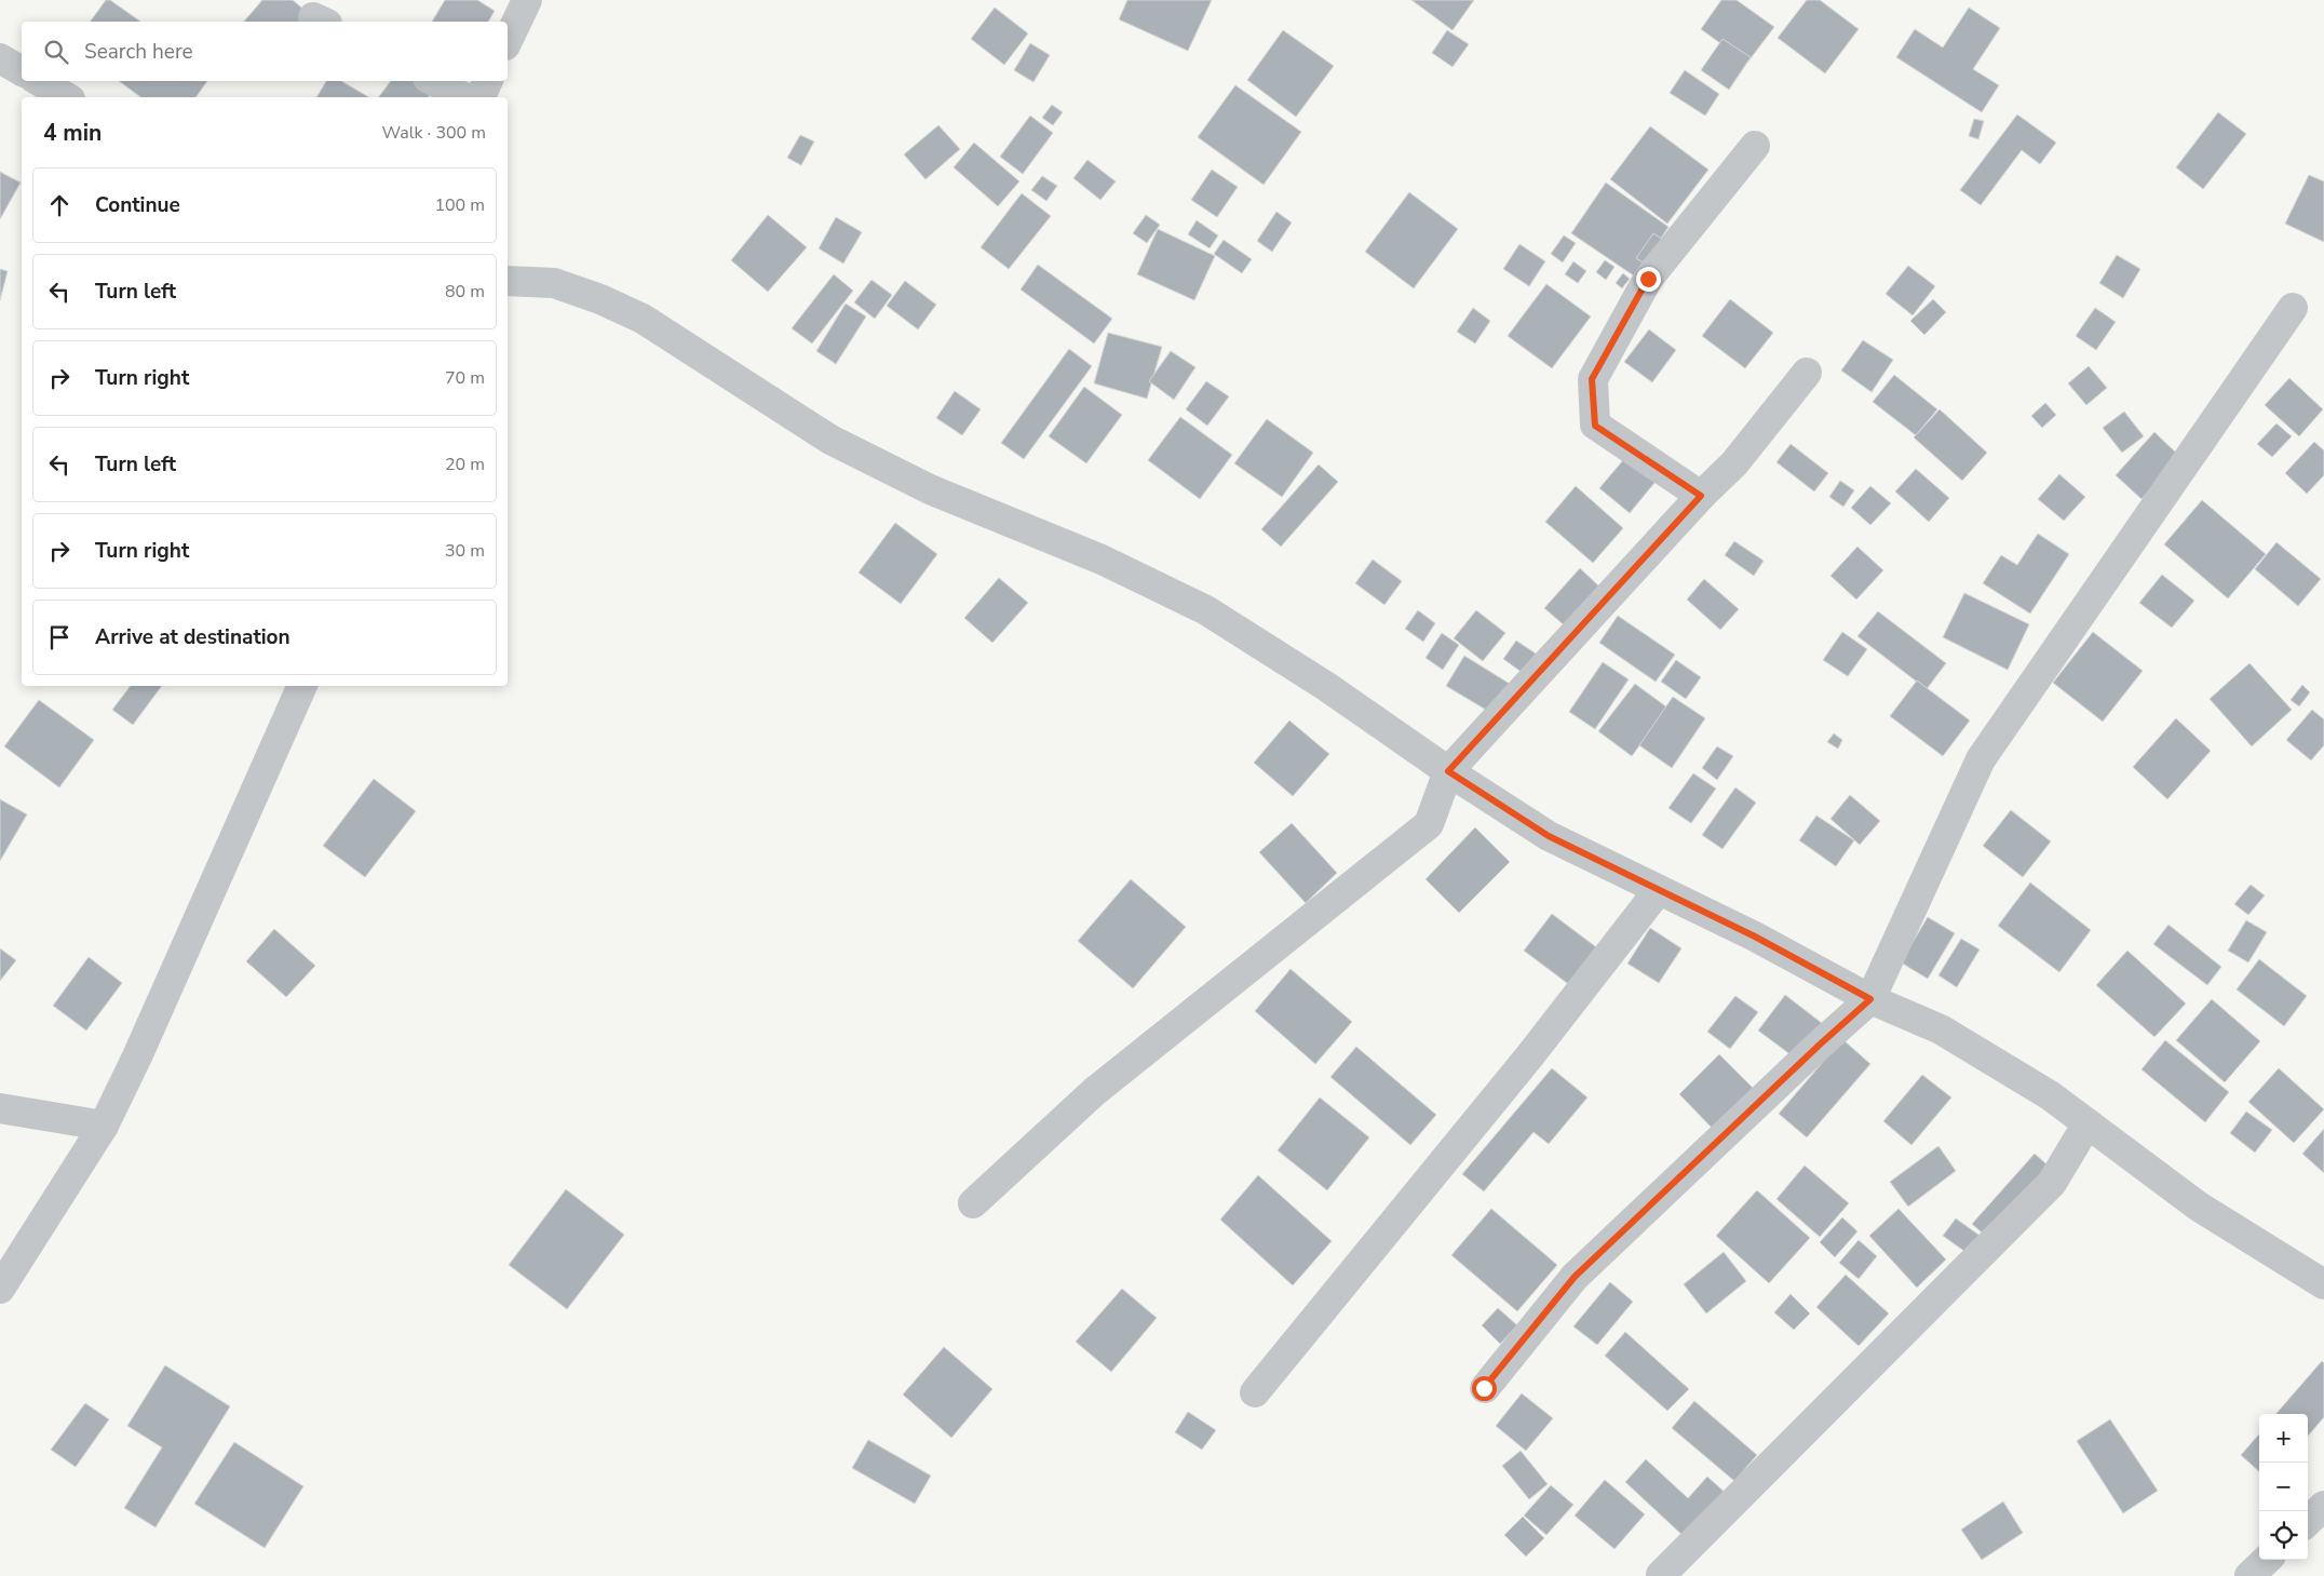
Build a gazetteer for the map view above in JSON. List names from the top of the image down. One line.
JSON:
{"page":{"search":"Search here","heading":["4 min","Walk · 300 m"],"list":[["Continue","100 m"],["Turn left","80 m"],["Turn right","70 m"],["Turn left","20 m"],["Turn right","30 m"],"Arrive at destination"],"map_buttons":["+","−"]}}
